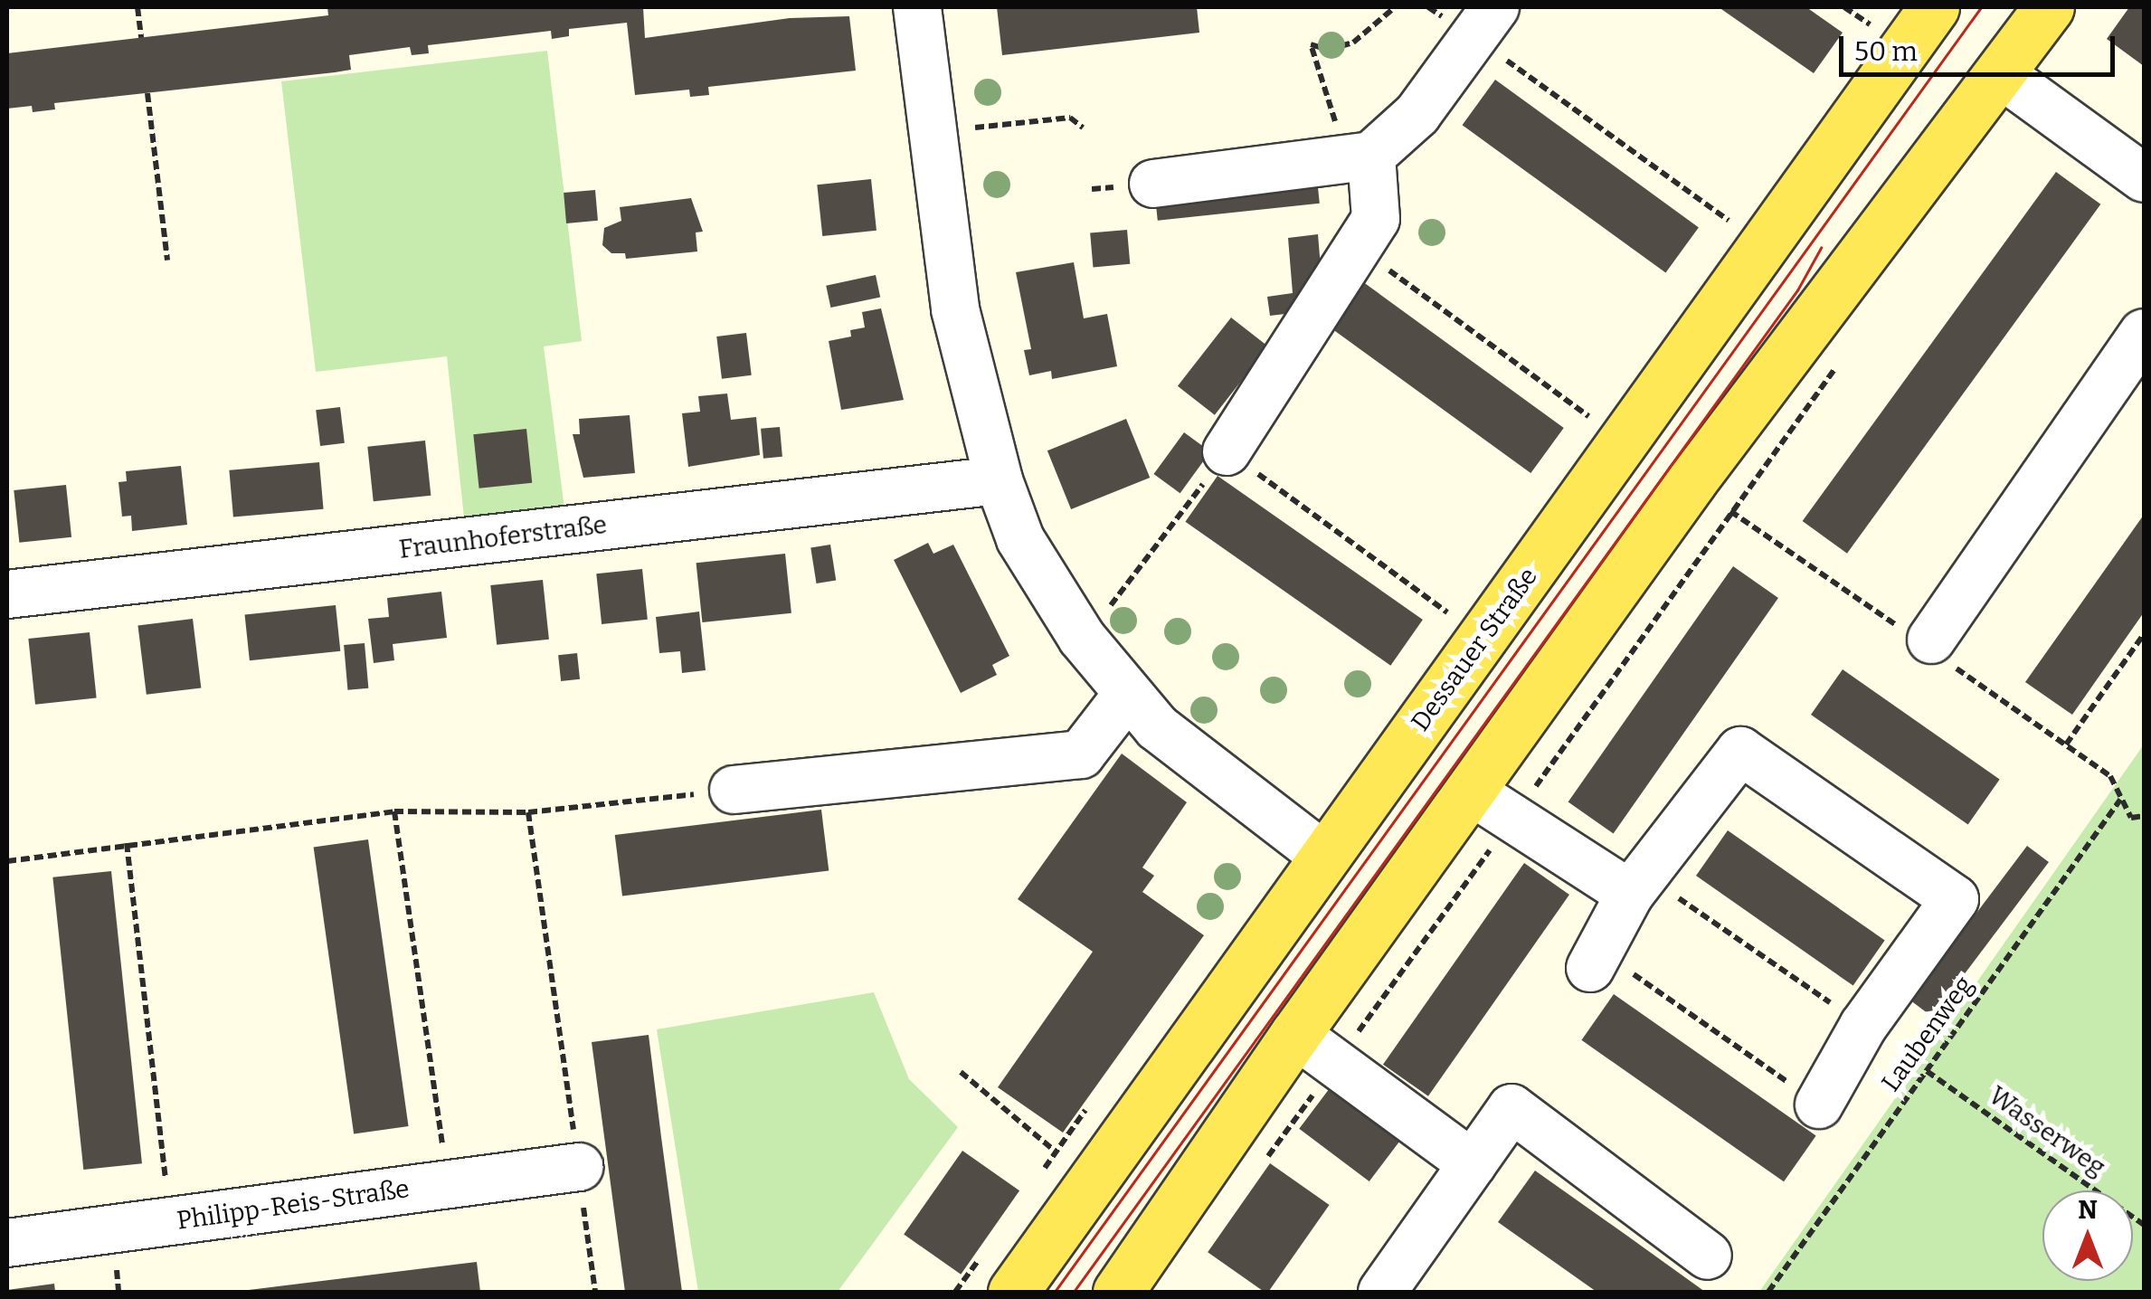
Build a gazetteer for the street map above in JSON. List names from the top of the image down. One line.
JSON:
{"streets":{"main road":["Dessauer Straße"],"street":["Fraunhoferstraße","Philipp-Reis-Straße"],"path":["Laubenweg","Wasserweg"]},"crossings":[["Laubenweg","Wasserweg"]],"scale_bar":"50 m","north":"top"}
